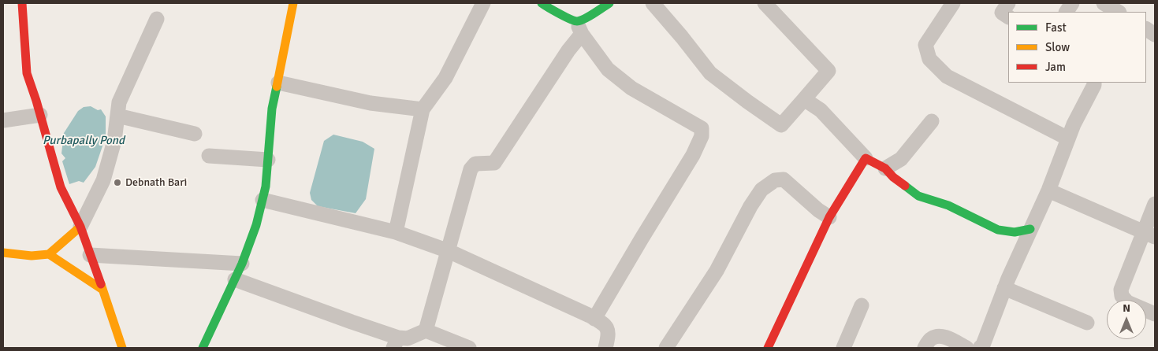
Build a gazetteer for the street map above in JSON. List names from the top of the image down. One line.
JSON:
{"water":["Purbapally Pond"],"places":["Debnath Bari"],"legend":["Fast","Slow","Jam"],"north":"top"}
